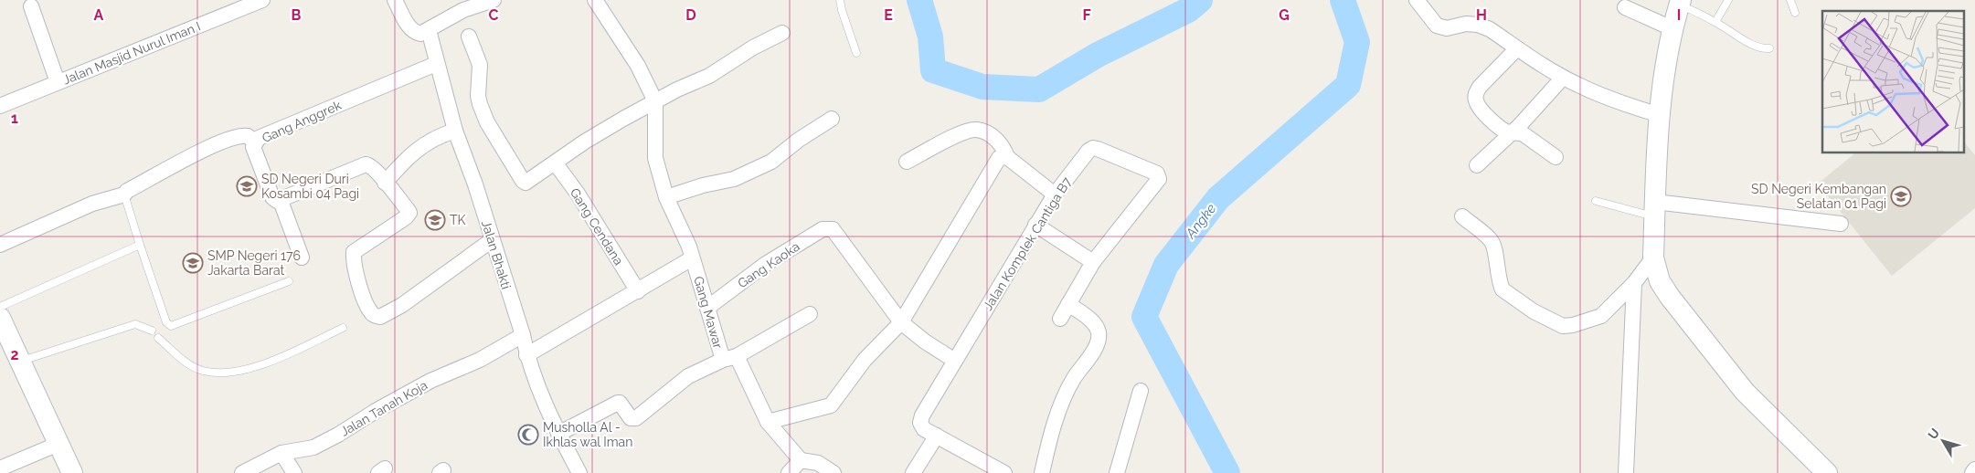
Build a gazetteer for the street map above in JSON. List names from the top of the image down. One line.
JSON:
{"streets":{"street":["Jalan Masjid Nurul Iman I","Gang Anggrek","Gang Cendana","Jalan Komplek Cantiga B7","Jalan Bhakti","Gang Kaoka","Gang Mawar","Jalan Tanah Koja"]},"crossings":[["Gang Anggrek","Jalan Bhakti"],["Jalan Bhakti","Gang Mawar"],["Jalan Bhakti","Jalan Tanah Koja"],["Gang Kaoka","Gang Mawar"]],"water":["Angke"],"places":{"school or university":["SD Negeri Duri Kosambi 04 Pagi","SD Negeri Kembangan Selatan 01 Pagi","TK","SMP Negeri 176 Jakarta Barat"],"mosque":["Musholla Al - Ikhlas wal Iman"]},"north":"top left","grid":{"columns":["A","B","C","D","E","F","G","H","I"],"rows":["1","2"]}}
